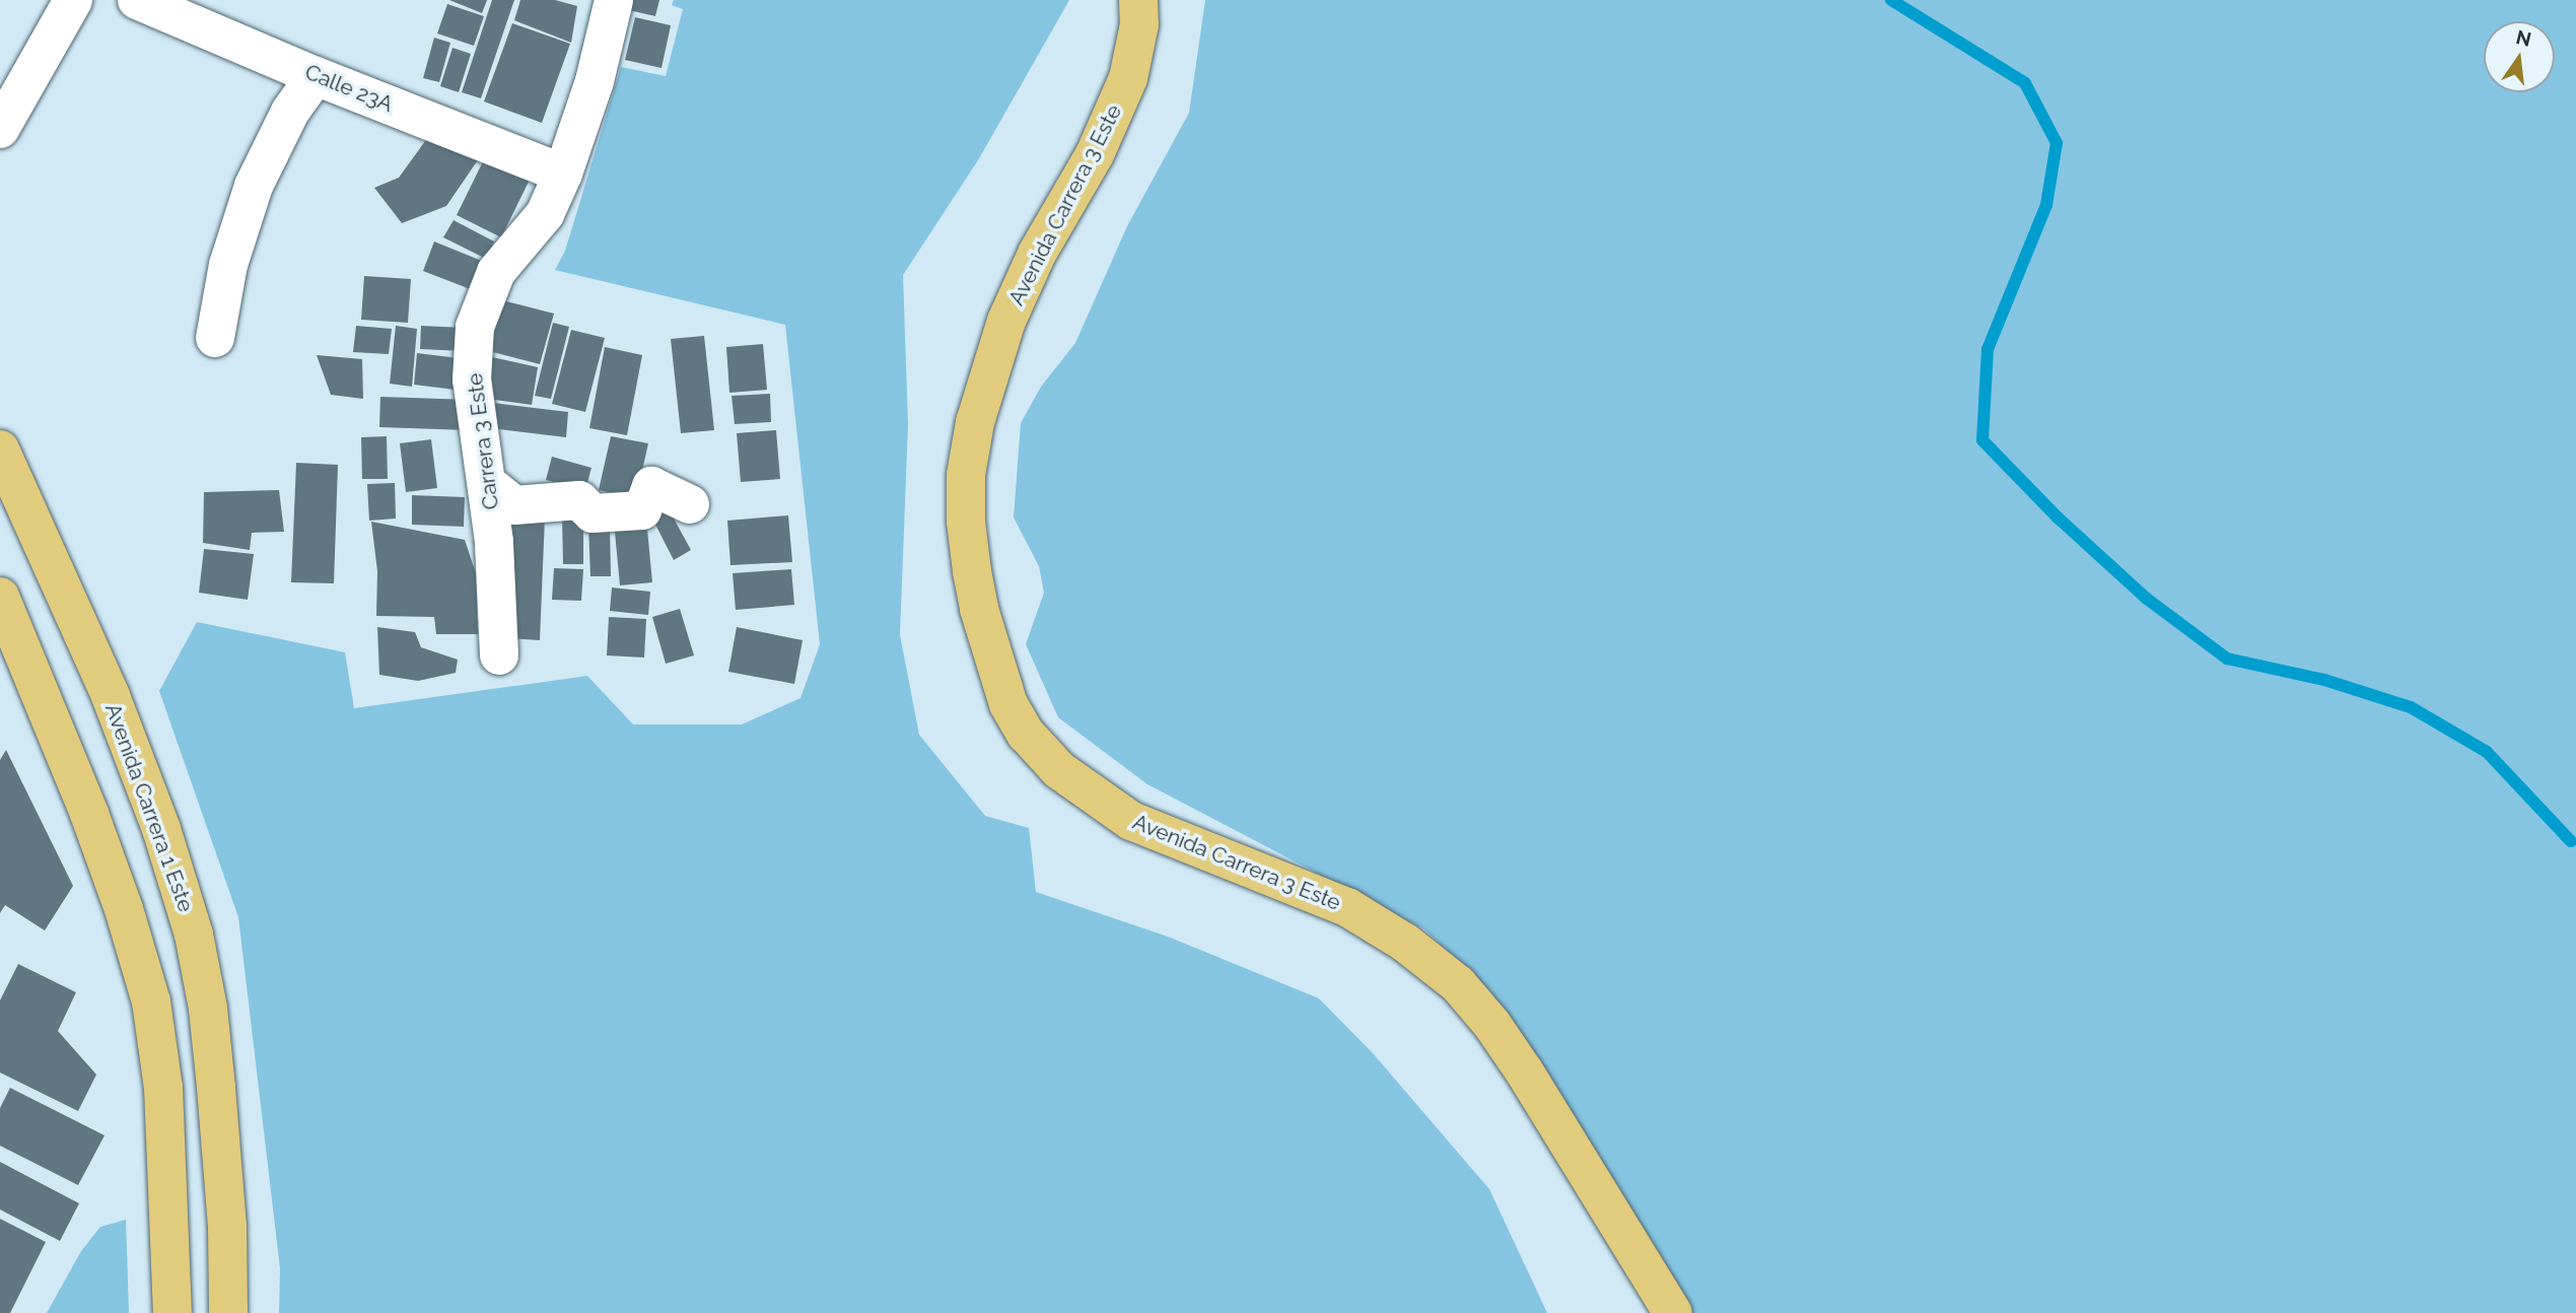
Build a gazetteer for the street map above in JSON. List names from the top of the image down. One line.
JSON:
{"streets":{"main road":["Avenida Carrera 3 Este","Avenida Carrera 1 Este"],"street":["Calle 23A","Carrera 3 Este"]},"crossings":[["Calle 23A","Carrera 3 Este"]],"north":"top"}
